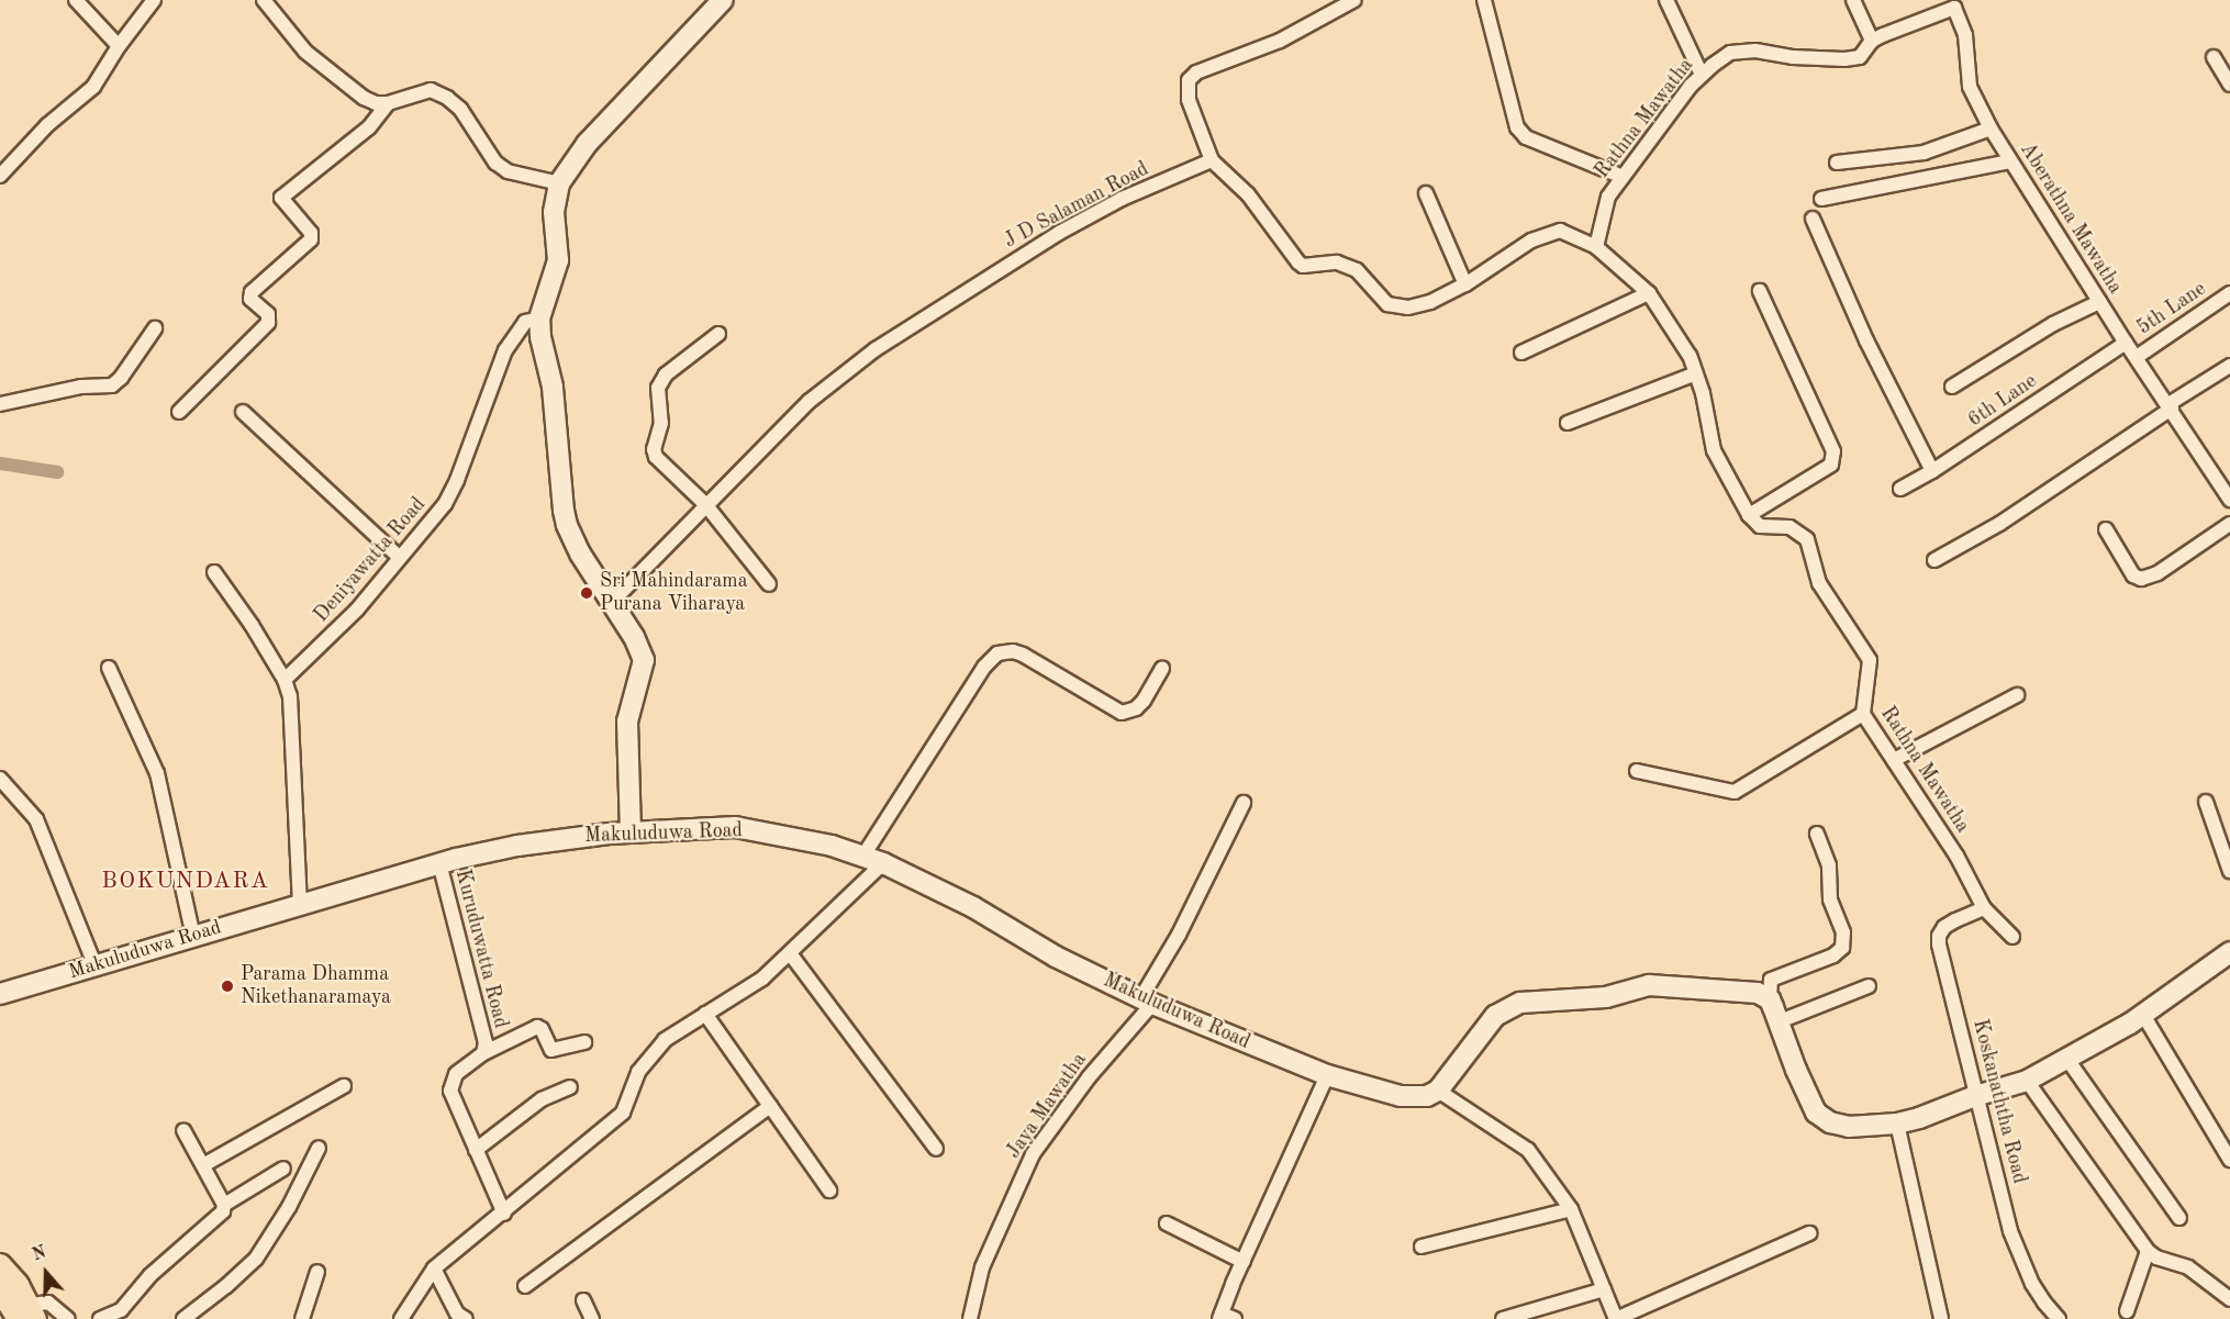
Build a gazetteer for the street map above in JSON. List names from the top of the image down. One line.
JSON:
{"streets":{"street":["Rathna Mawatha","J D Salaman Road","Aberathna Mawatha","5th Lane","6th Lane","Deniyawatta Road","Makuluduwa Road","Kuruduwatta Road","Koskanaththa Road","Jaya Mawatha"]},"crossings":[["Rathna Mawatha","Aberathna Mawatha"],["Rathna Mawatha","Koskanaththa Road"],["Aberathna Mawatha","5th Lane"],["Aberathna Mawatha","6th Lane"],["Makuluduwa Road","Kuruduwatta Road"],["Makuluduwa Road","Jaya Mawatha"]],"districts":["BOKUNDARA"],"places":["Sri Mahindarama Purana Viharaya","Parama Dhamma Nikethanaramaya"],"north":"top"}
